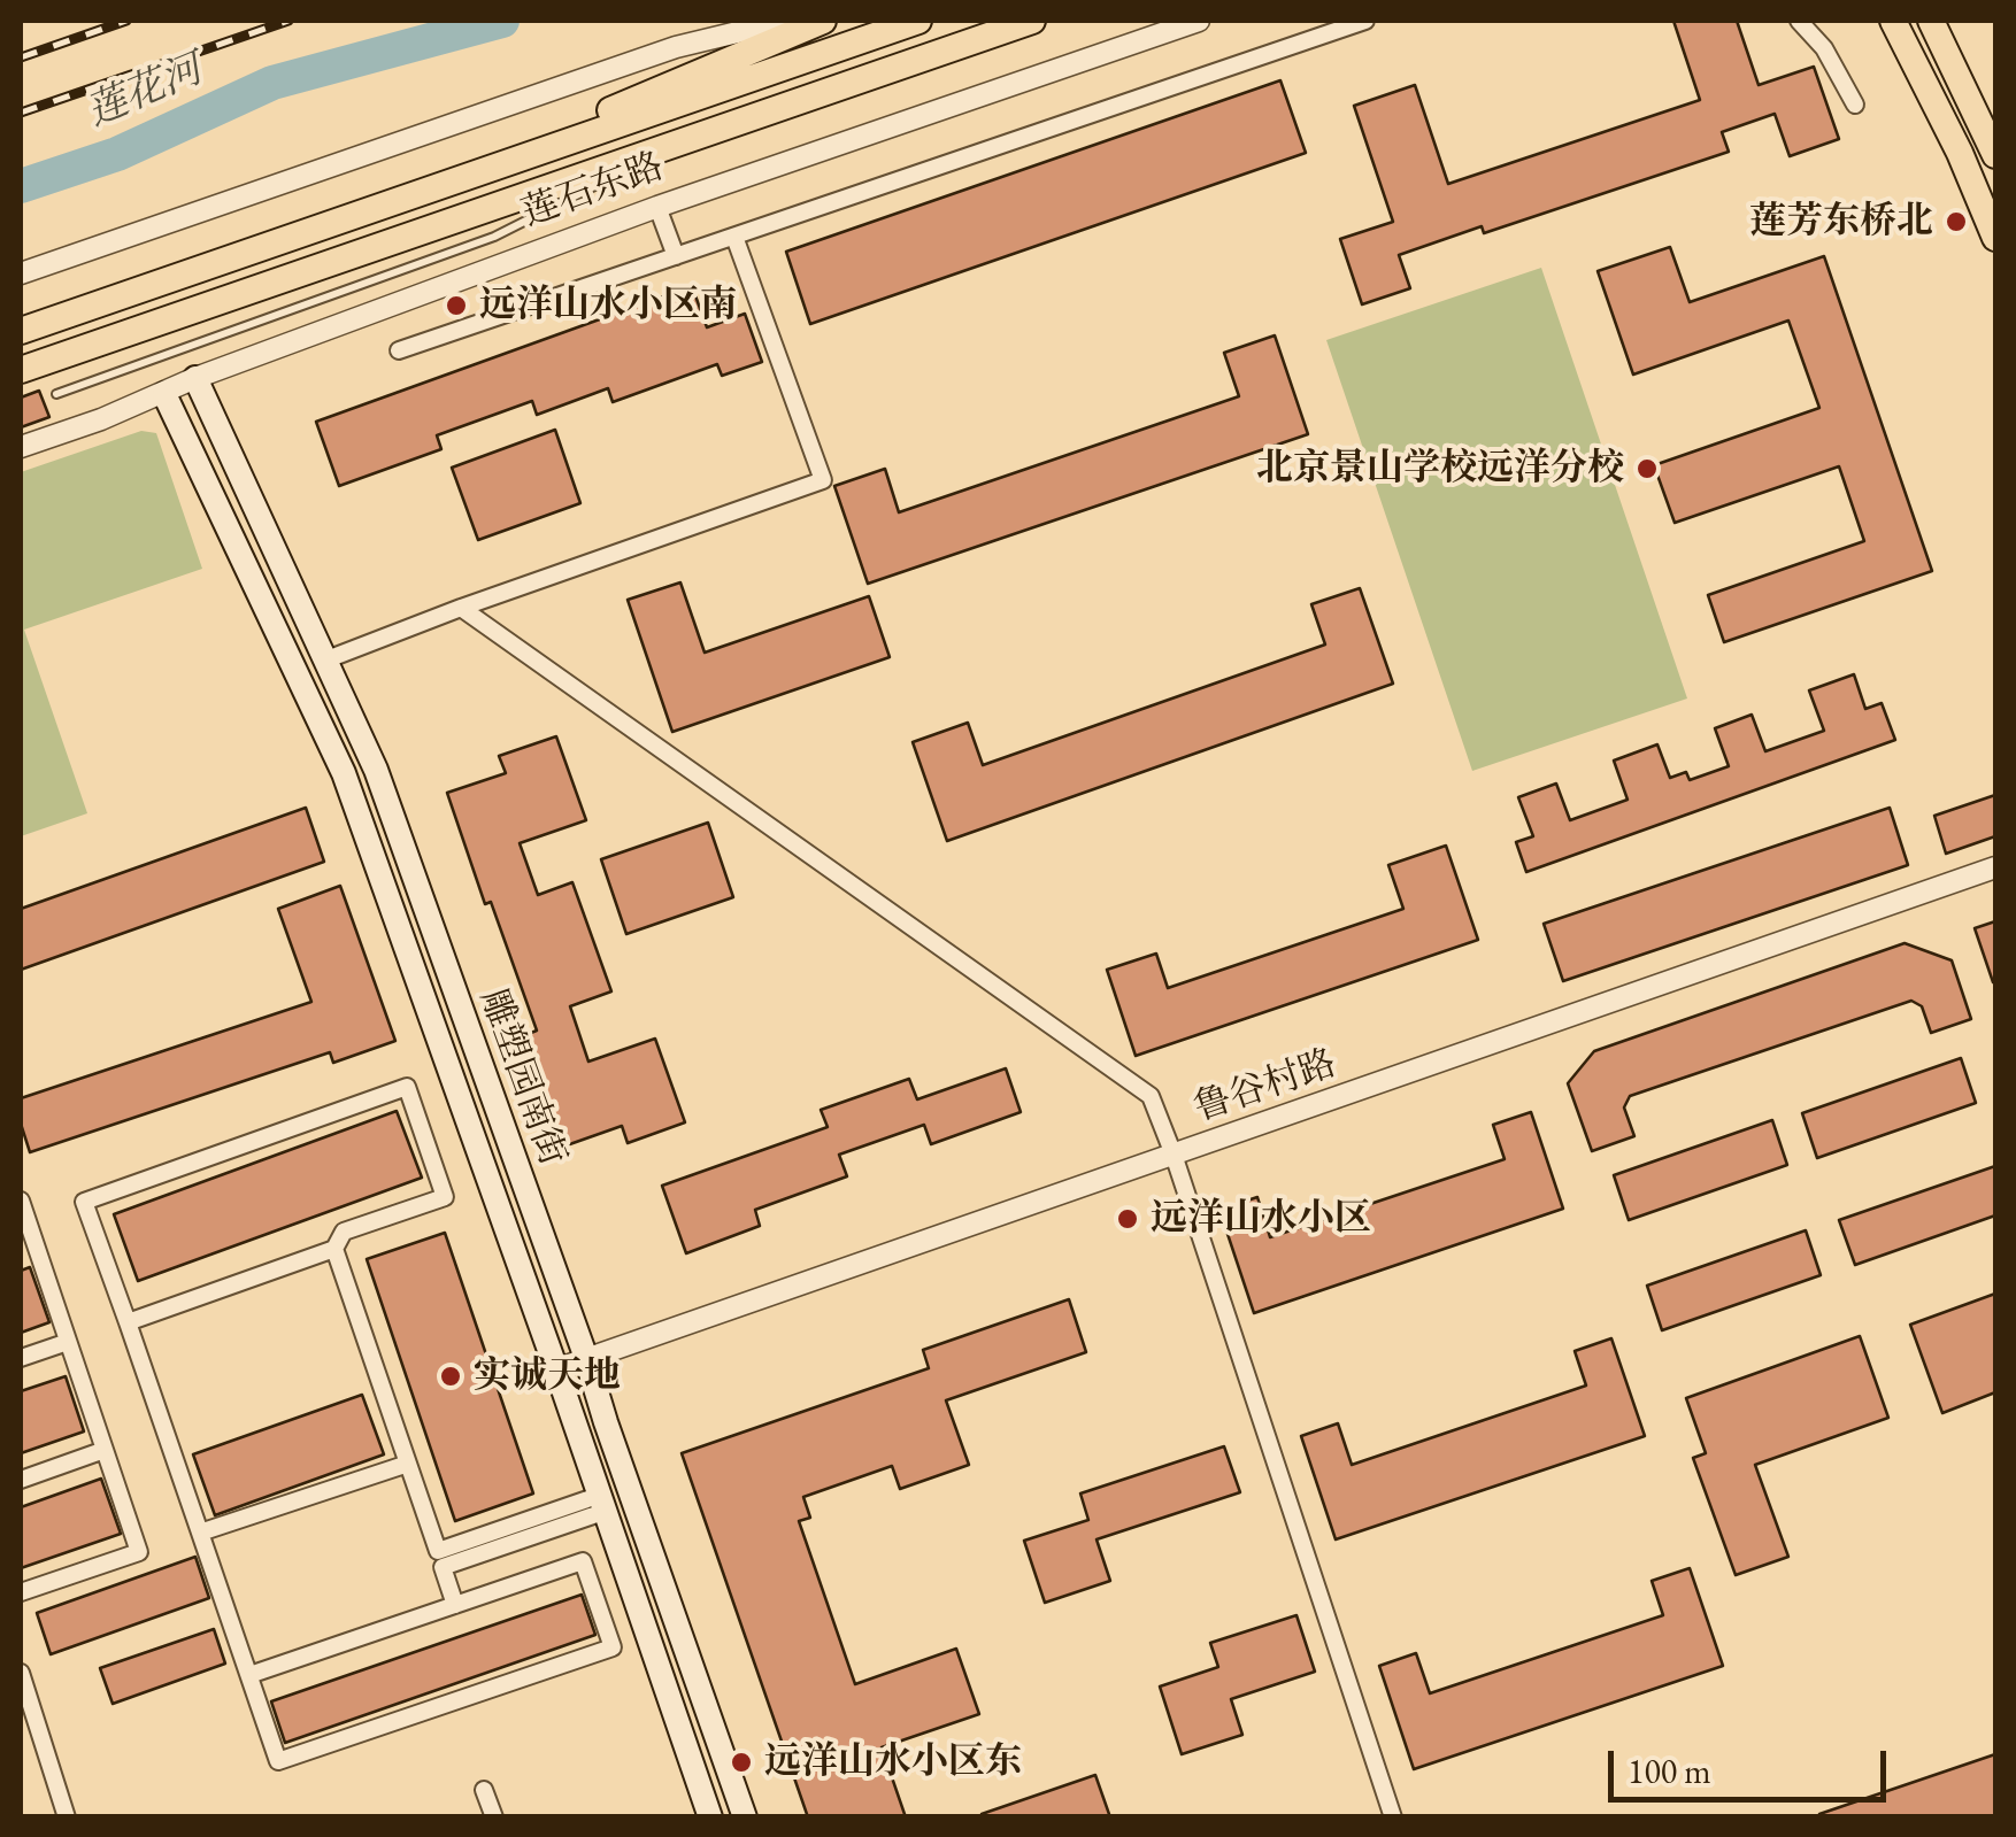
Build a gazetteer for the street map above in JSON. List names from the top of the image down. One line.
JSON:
{"streets":{"main road":["莲石东路","雕塑园南街"],"street":["鲁谷村路"]},"crossings":[["莲石东路","雕塑园南街"],["雕塑园南街","鲁谷村路"]],"water":["莲花河"],"places":["莲芳东桥北","远洋山水小区南","北京景山学校远洋分校","远洋山水小区","实诚天地","远洋山水小区东"],"scale_bar":"100 m"}
